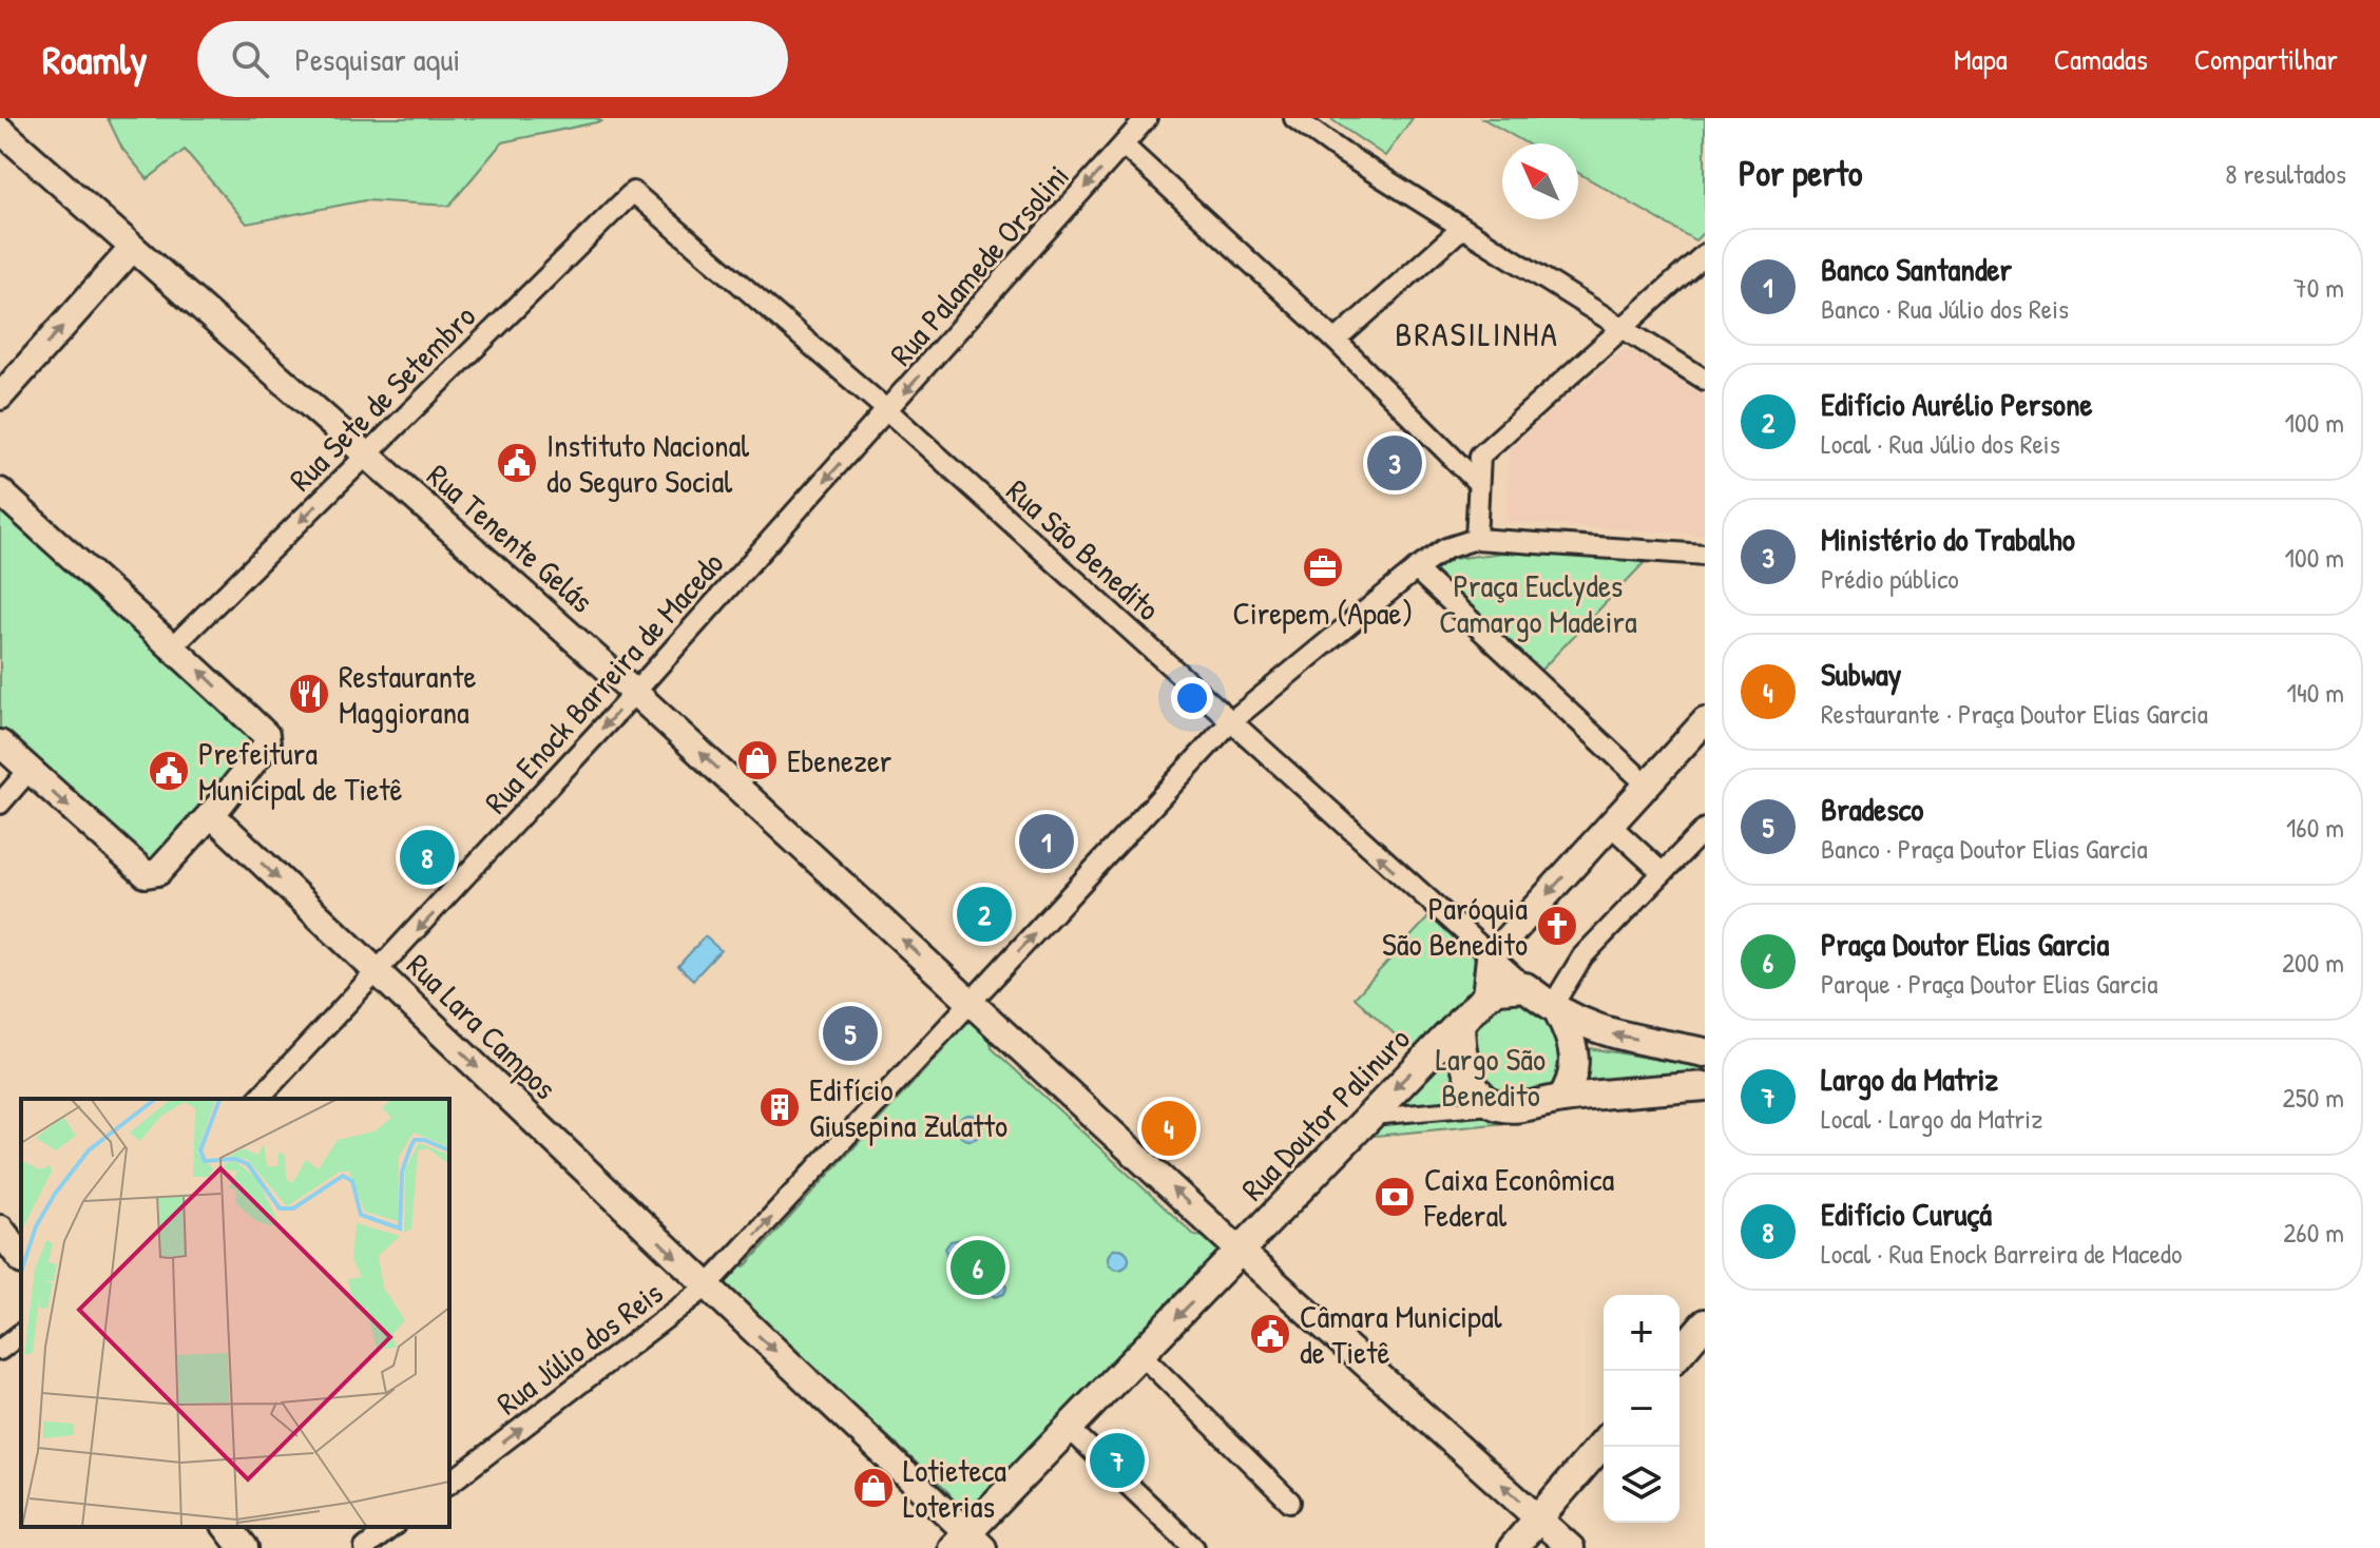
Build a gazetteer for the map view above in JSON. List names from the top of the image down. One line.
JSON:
{"streets":{"main road":["Rua Doutor Palinuro"],"street":["Rua Palamede Orsolini","Rua Sete de Setembro","Rua Tenente Gelás","Rua São Benedito","Rua Enock Barreira de Macedo","Rua Lara Campos","Rua Júlio dos Reis"]},"crossings":[["Rua Palamede Orsolini","Rua São Benedito"],["Rua Palamede Orsolini","Rua Enock Barreira de Macedo"],["Rua Sete de Setembro","Rua Tenente Gelás"],["Rua Sete de Setembro","Rua São Benedito"],["Rua Tenente Gelás","Rua Enock Barreira de Macedo"],["Rua Tenente Gelás","Rua Doutor Palinuro"],["Rua Tenente Gelás","Rua Júlio dos Reis"],["Rua São Benedito","Rua Enock Barreira de Macedo"],["Rua Enock Barreira de Macedo","Rua Lara Campos"],["Rua Lara Campos","Rua Doutor Palinuro"],["Rua Lara Campos","Rua Júlio dos Reis"]],"one_way":["Rua Palamede Orsolini","Rua Sete de Setembro","Rua Tenente Gelás","Rua Enock Barreira de Macedo","Rua Lara Campos","Rua Doutor Palinuro","Rua Júlio dos Reis"],"districts":["BRASILINHA"],"parks":["Praça Euclydes Camargo Madeira","Largo São Benedito"],"places":{"public building":["Instituto Nacional do Seguro Social","Prefeitura Municipal de Tietê","Câmara Municipal de Tietê"],"office":["Cirepem (Apae)"],"restaurant":["Restaurante Maggiorana"],"shop":["Ebenezer","Lotieteca Loterias"],"church":["Paróquia São Benedito"],"building":["Edifício Giusepina Zulatto"],"bank":["Caixa Econômica Federal"]},"north":"top left","page":{"header":"Roamly","search":"Pesquisar aqui","nav":["Mapa","Camadas","Compartilhar"],"heading":["Por perto","8 resultados"],"list":[{"mark":"1","name":"Banco Santander","note":"Banco · Rua Júlio dos Reis","value":"70 m"},{"mark":"2","name":"Edifício Aurélio Persone","note":"Local · Rua Júlio dos Reis","value":"100 m"},{"mark":"3","name":"Ministério do Trabalho","note":"Prédio público","value":"100 m"},{"mark":"4","name":"Subway","note":"Restaurante · Praça Doutor Elias Garcia","value":"140 m"},{"mark":"5","name":"Bradesco","note":"Banco · Praça Doutor Elias Garcia","value":"160 m"},{"mark":"6","name":"Praça Doutor Elias Garcia","note":"Parque · Praça Doutor Elias Garcia","value":"200 m"},{"mark":"7","name":"Largo da Matriz","note":"Local · Largo da Matriz","value":"250 m"},{"mark":"8","name":"Edifício Curuçá","note":"Local · Rua Enock Barreira de Macedo","value":"260 m"}],"pins":["3","1","8","2","5","4","6","7"],"map_buttons":["+","−"]}}
